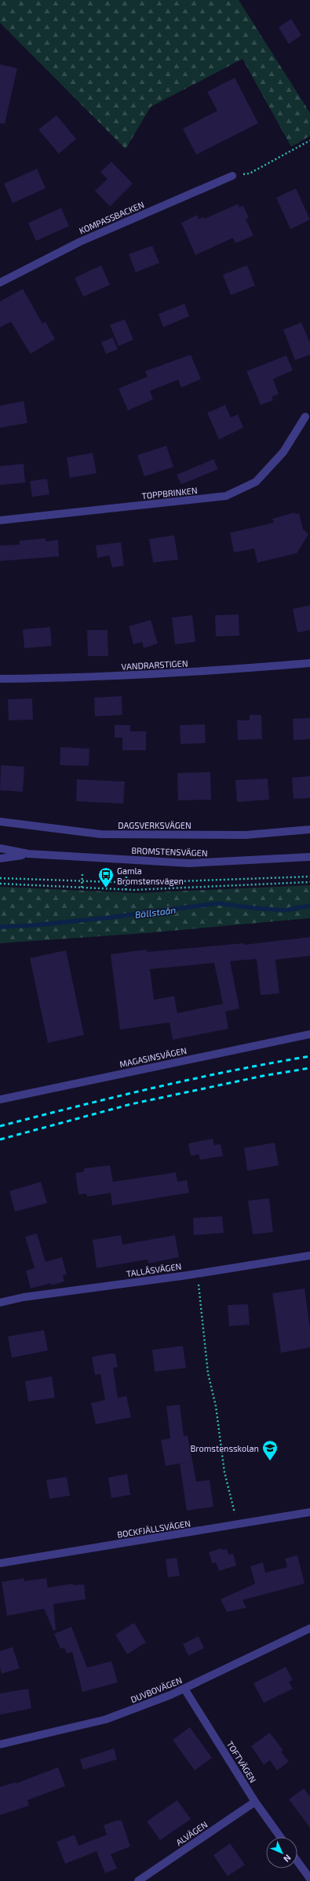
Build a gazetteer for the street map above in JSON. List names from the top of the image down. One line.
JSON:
{"streets":{"street":["KOMPASSBACKEN","TOPPBRINKEN","VANDRARSTIGEN","DAGSVERKSVÄGEN","BROMSTENSVÄGEN","MAGASINSVÄGEN","TALLÅSVÄGEN","BOCKFJÄLLSVÄGEN","DUVBOVÄGEN","TOFTVÄGEN","ALVÄGEN"]},"crossings":[["DUVBOVÄGEN","TOFTVÄGEN"],["TOFTVÄGEN","ALVÄGEN"]],"water":["Bällstaån"],"places":{"bus stop":["Gamla Bromstensvägen"],"school or university":["Bromstensskolan"]},"north":"bottom right"}
